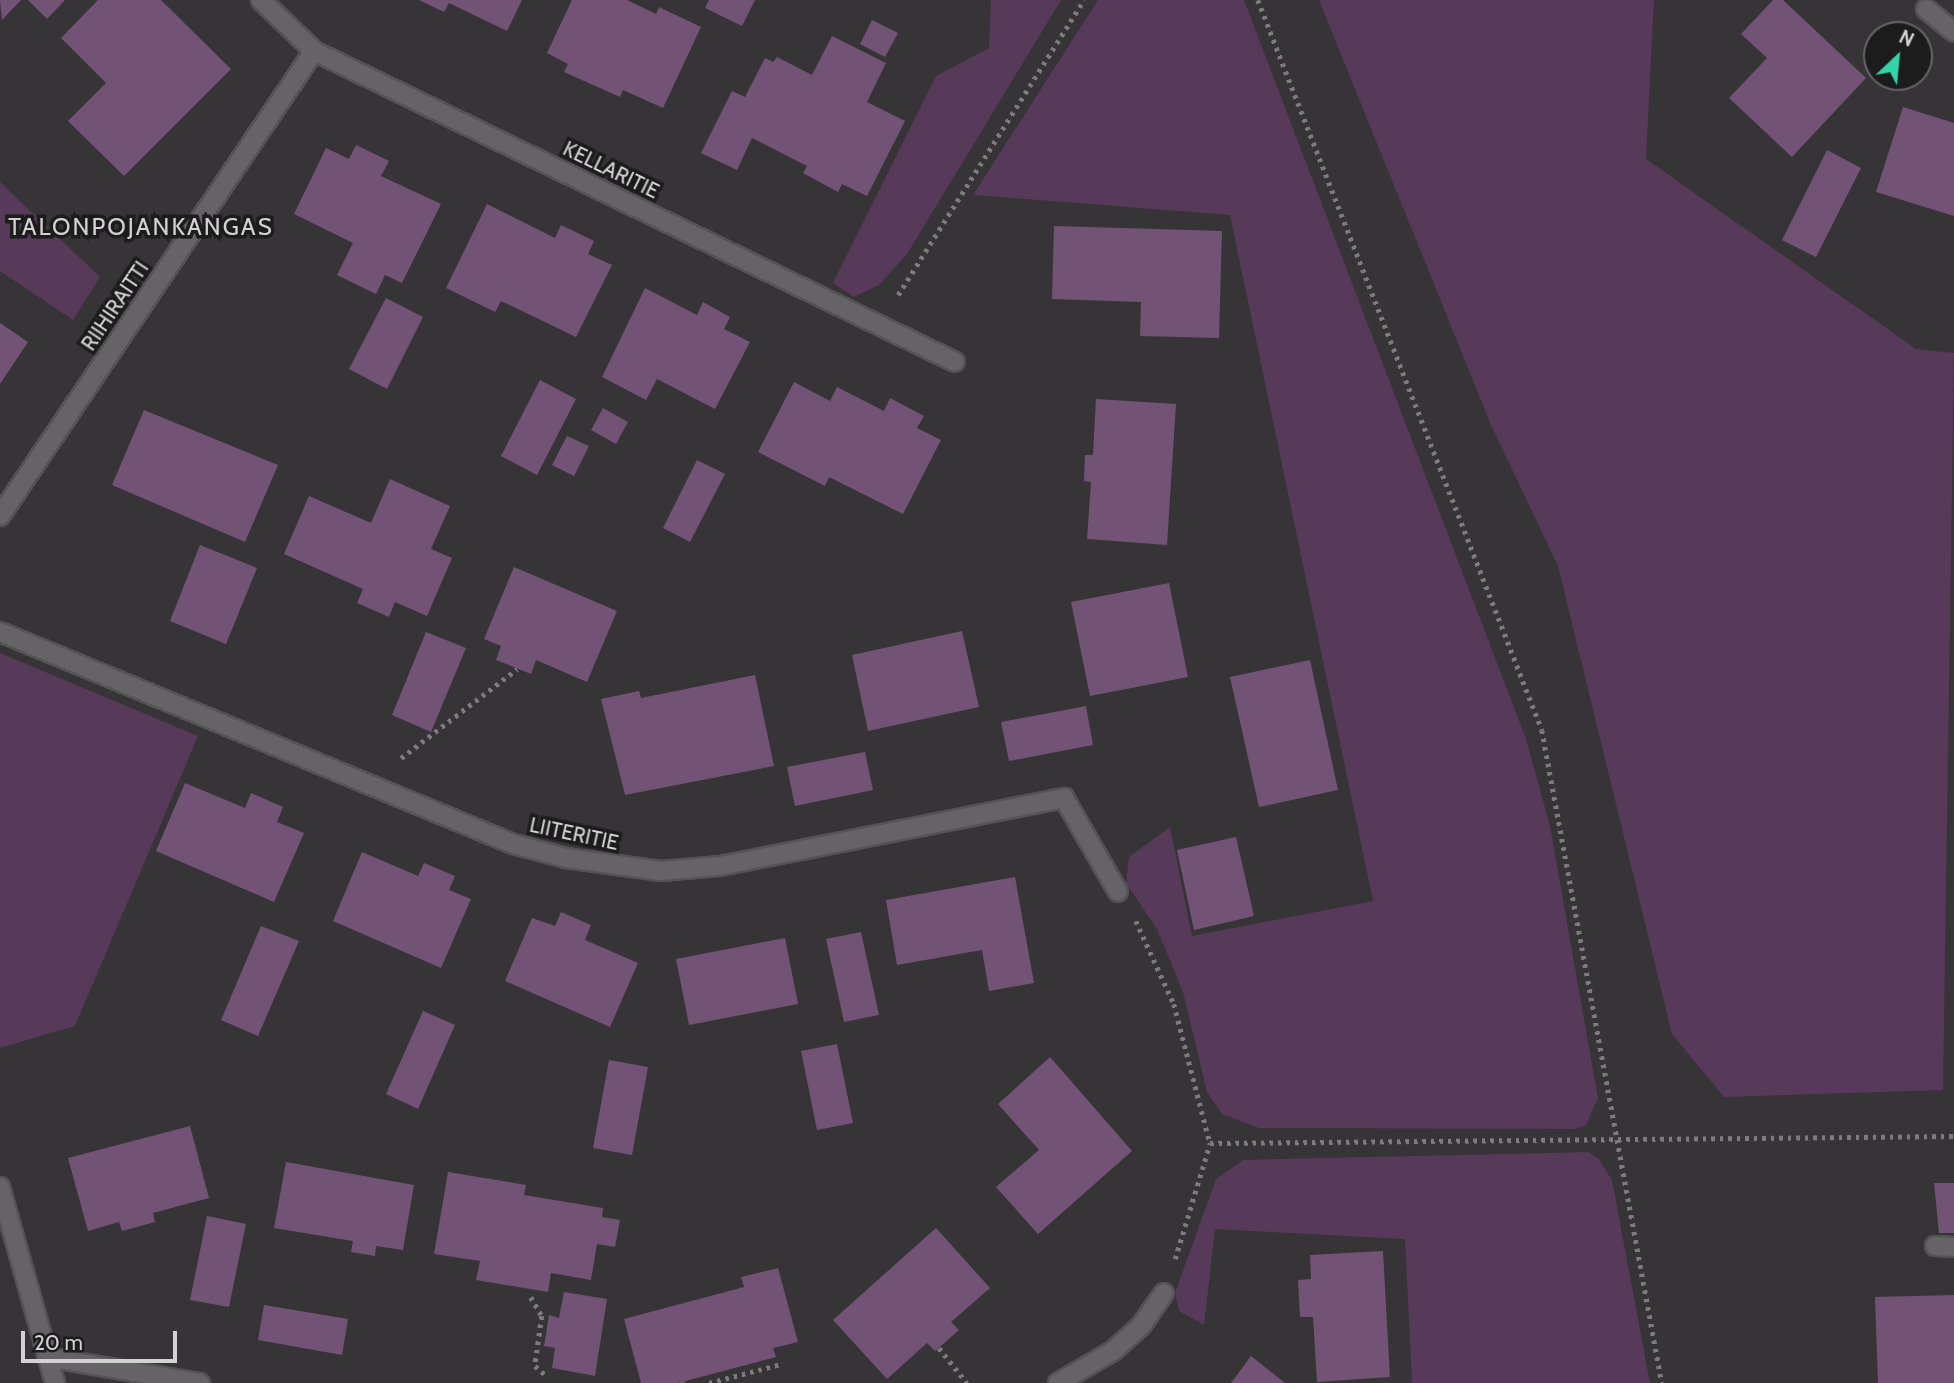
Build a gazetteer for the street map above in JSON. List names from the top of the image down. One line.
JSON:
{"streets":{"street":["KELLARITIE","RIIHIRAITTI","LIITERITIE"]},"crossings":[["KELLARITIE","RIIHIRAITTI"]],"districts":["TALONPOJANKANGAS"],"scale_bar":"20 m","north":"top right"}
